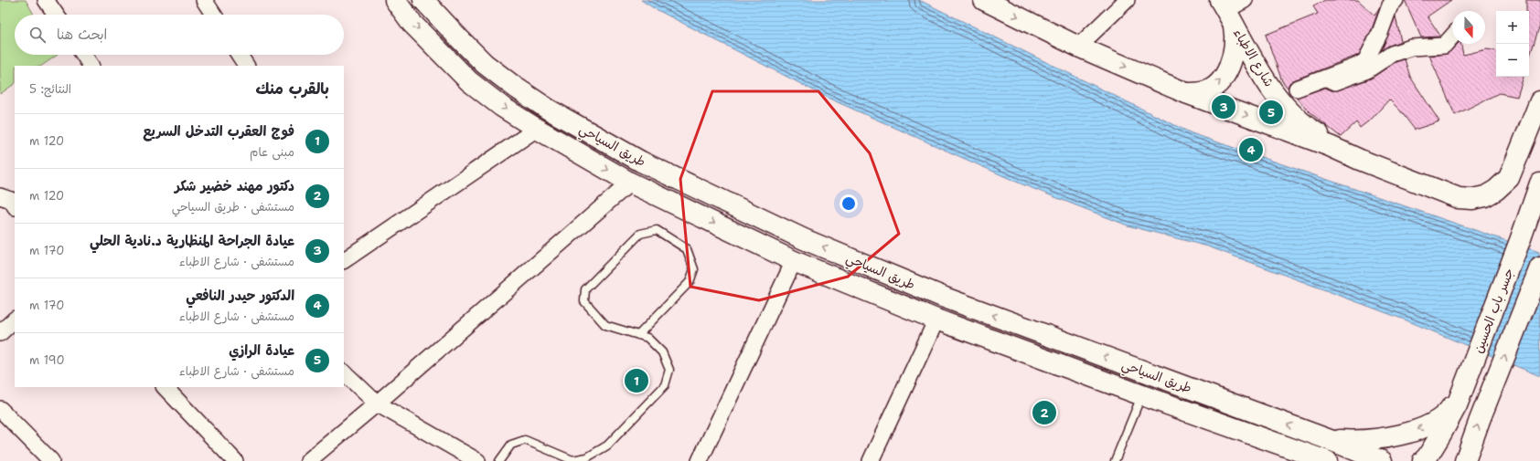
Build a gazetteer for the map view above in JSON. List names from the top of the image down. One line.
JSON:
{"streets":{"main road":["شارع الاطباء","طريق السياحي","جسر باب الحسين"]},"north":"bottom","page":{"map_buttons":["+","−"],"search":"ابحث هنا","heading":["بالقرب منك","النتائج: 5"],"pins":["3","5","4","1","2"],"list":[{"mark":"1","name":"فوج العقرب التدخل السريع","note":"مبنى عام","value":"120 m"},{"mark":"2","name":"دكتور مهند خضير شكر","note":"مستشفى · طريق السياحي","value":"120 m"},{"mark":"3","name":"عيادة الجراحة المنظارية د.نادية الحلي","note":"مستشفى · شارع الاطباء","value":"170 m"},{"mark":"4","name":"الدكتور حيدر النافعي","note":"مستشفى · شارع الاطباء","value":"170 m"},{"mark":"5","name":"عيادة الرازي","note":"مستشفى · شارع الاطباء","value":"190 m"}]}}
